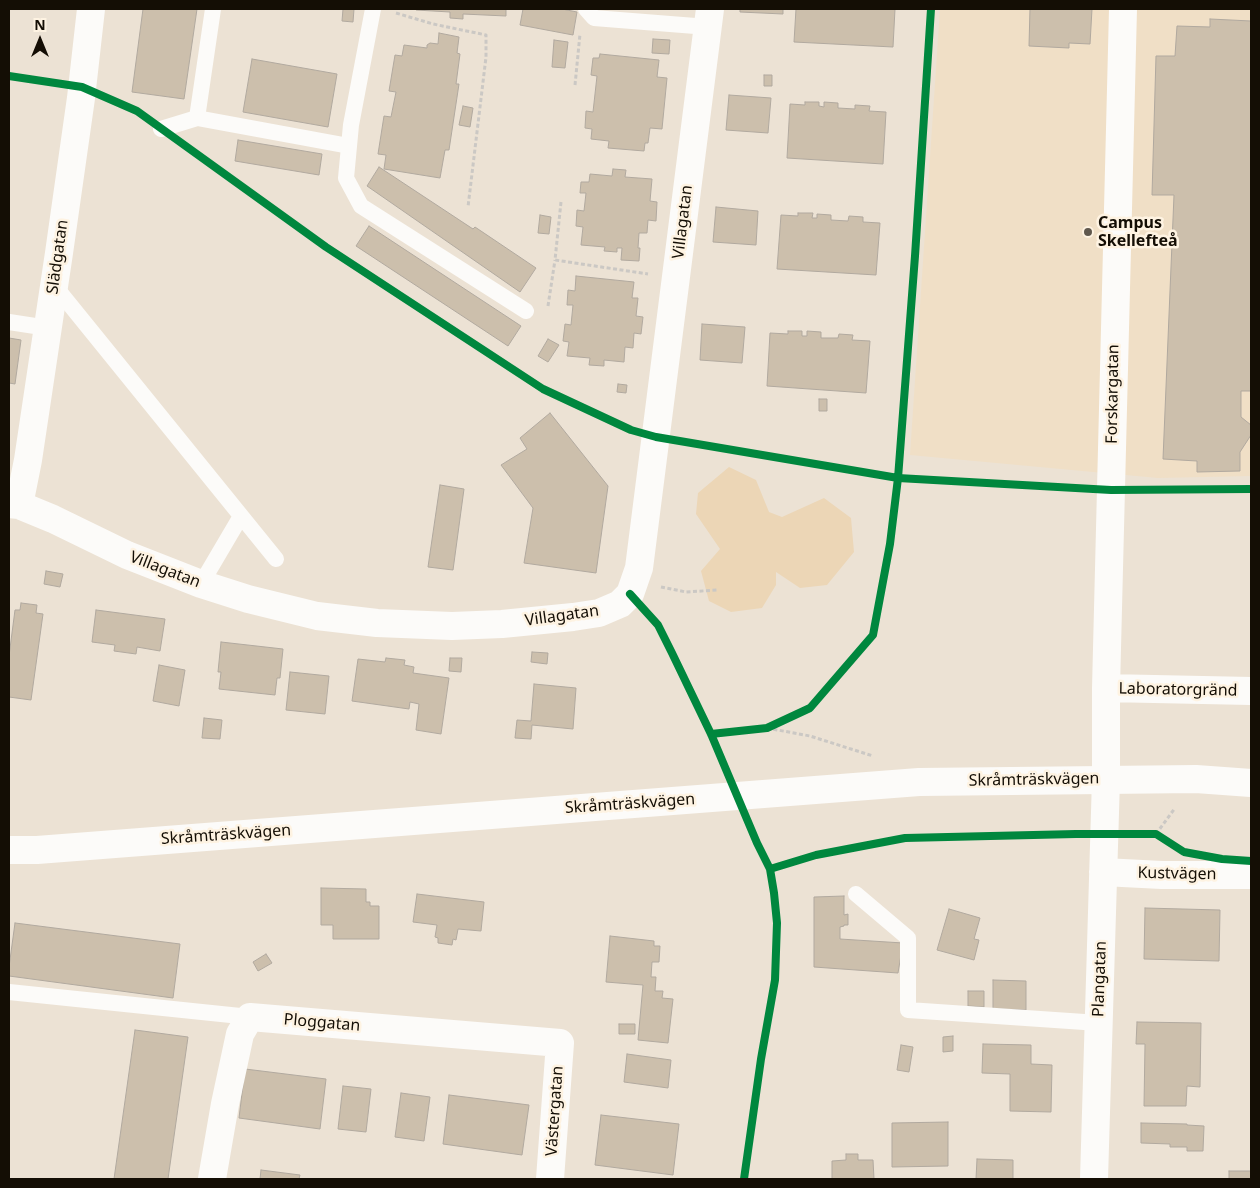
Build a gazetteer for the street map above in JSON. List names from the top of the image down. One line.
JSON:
{"streets":{"street":["Villagatan","Slädgatan","Forskargatan","Laboratorgränd","Skråmträskvägen","Kustvägen","Plangatan","Ploggatan","Västergatan"]},"crossings":[["Villagatan","Slädgatan"],["Forskargatan","Laboratorgränd"],["Forskargatan","Skråmträskvägen"],["Forskargatan","Plangatan"],["Skråmträskvägen","Plangatan"],["Kustvägen","Plangatan"],["Ploggatan","Västergatan"]],"places":["Campus Skellefteå"],"north":"top"}
